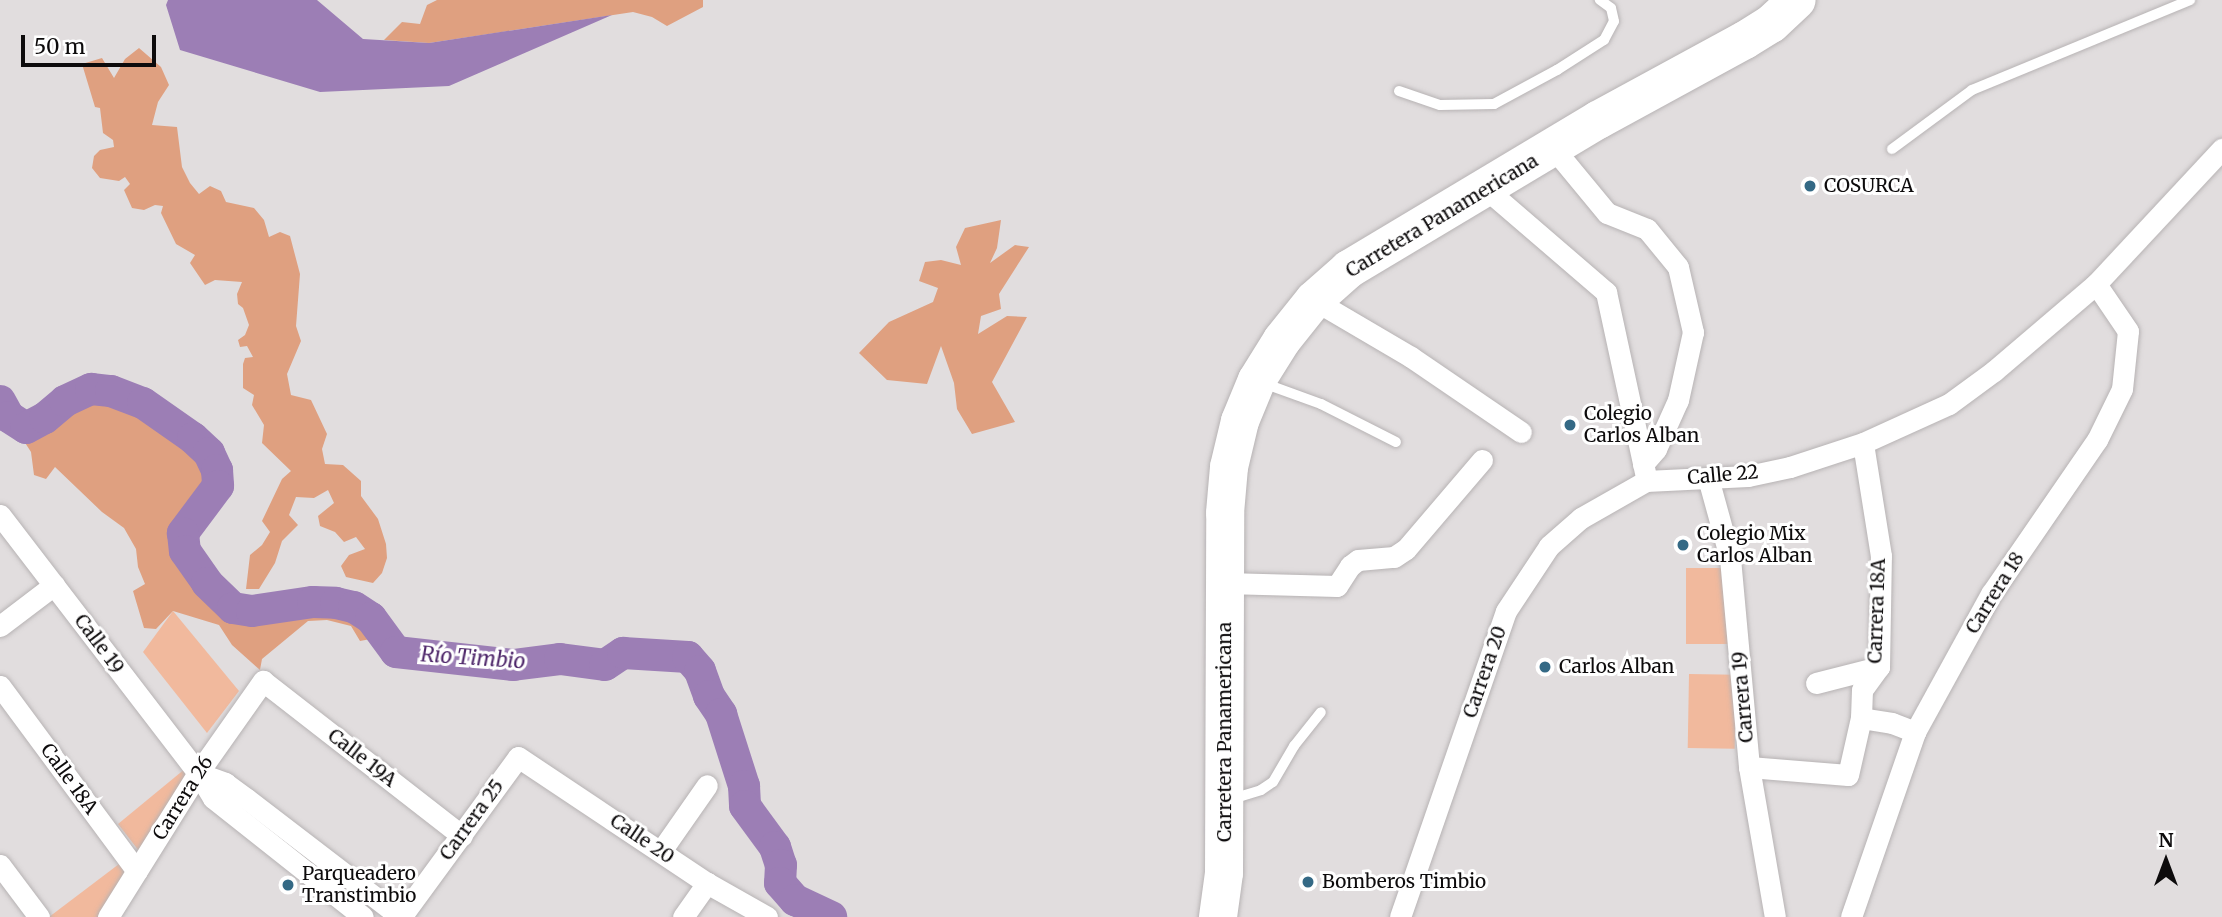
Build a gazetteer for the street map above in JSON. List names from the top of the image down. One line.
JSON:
{"streets":{"highway":["Carretera Panamericana"],"street":["Calle 22","Carrera 18","Carrera 18A","Calle 19","Carrera 20","Carrera 19","Calle 19A","Calle 18A","Carrera 26","Carrera 25","Calle 20"]},"crossings":[["Calle 22","Carrera 18"],["Calle 22","Carrera 18A"],["Calle 22","Carrera 20"],["Calle 22","Carrera 19"],["Carrera 18A","Carrera 19"],["Calle 19","Carrera 26"],["Calle 19","Carrera 25"],["Calle 19A","Carrera 26"],["Calle 19A","Carrera 25"],["Calle 18A","Carrera 26"],["Carrera 25","Calle 20"]],"water":["Río Timbio"],"places":["COSURCA","Colegio Carlos Alban","Colegio Mix Carlos Alban","Carlos Alban","Bomberos Timbio","Parqueadero Transtimbio"],"scale_bar":"50 m","north":"top"}
